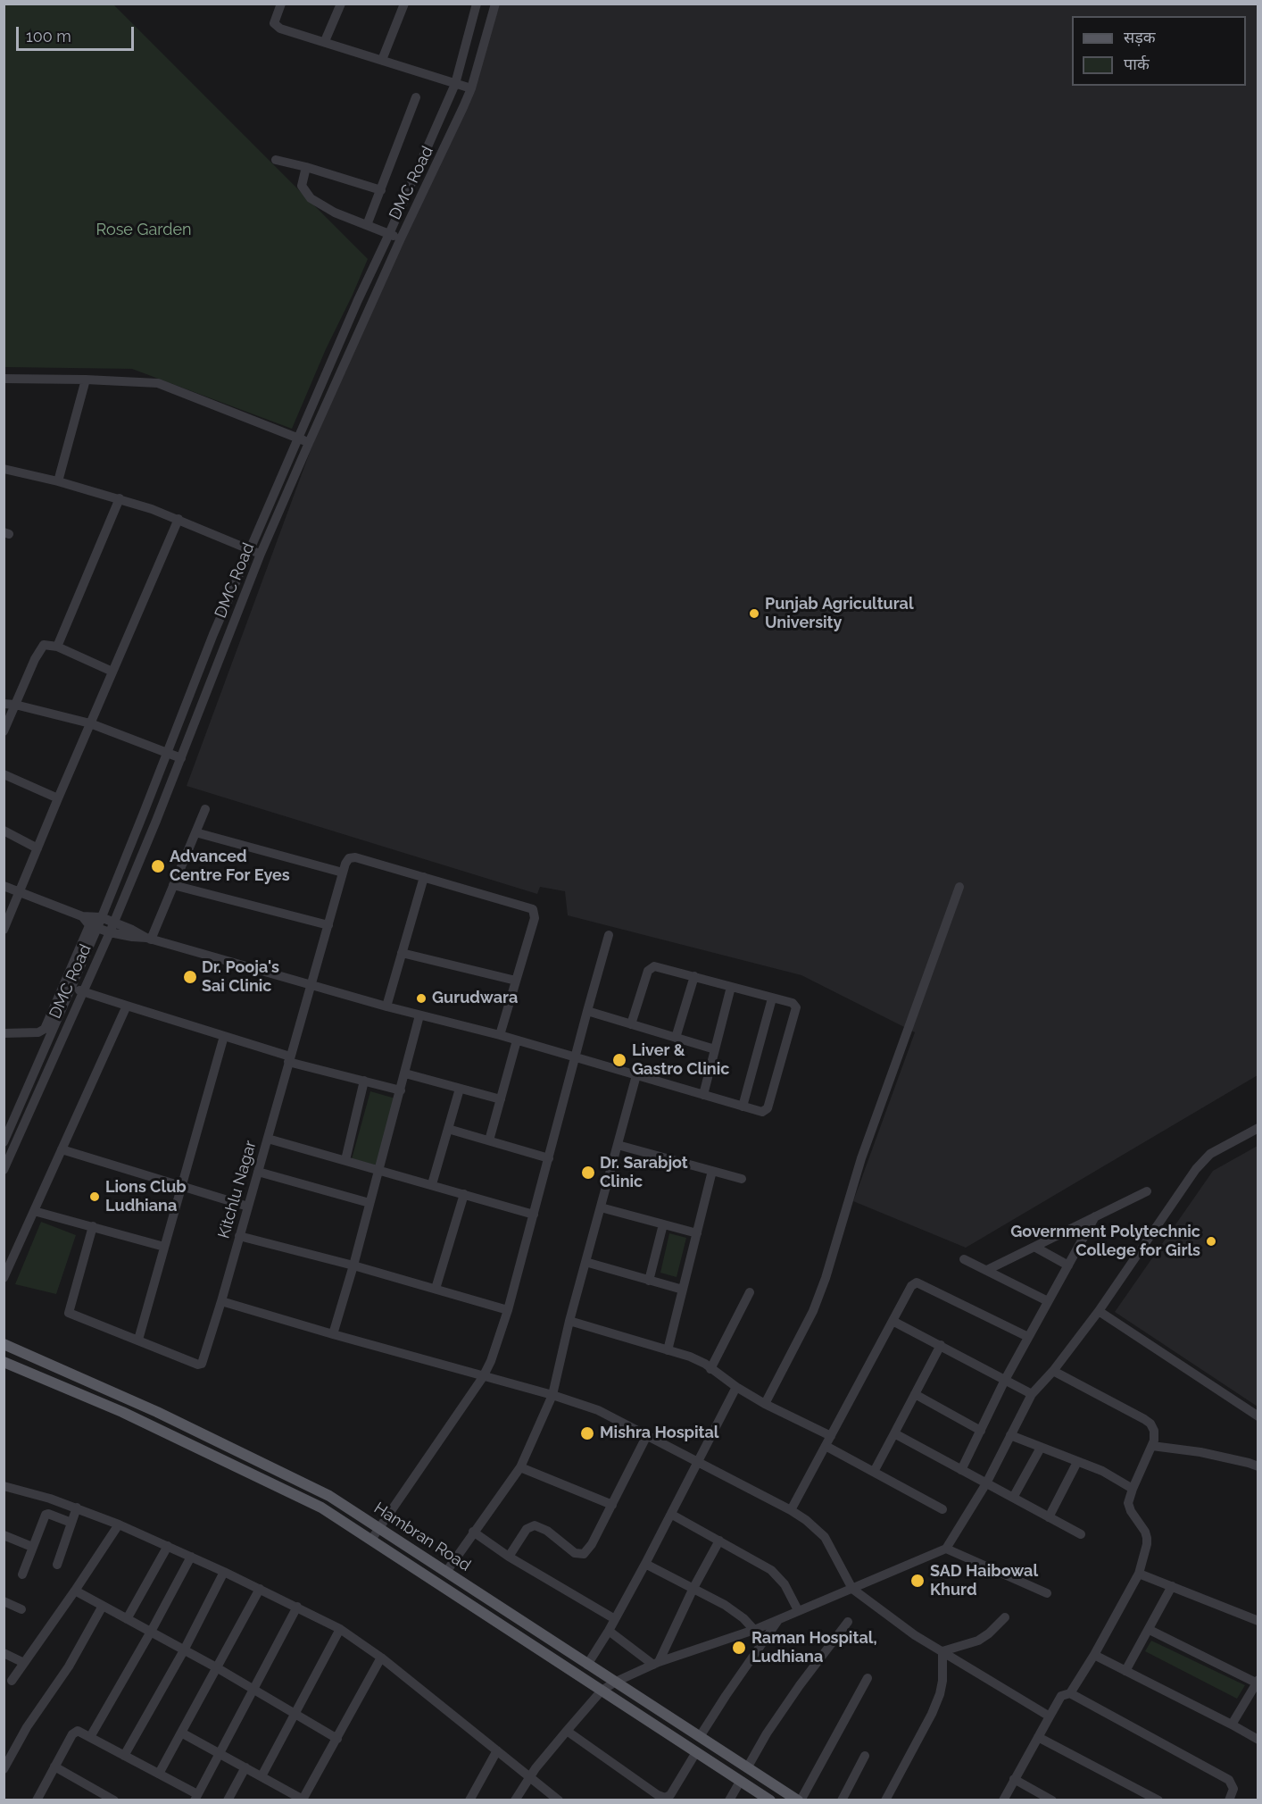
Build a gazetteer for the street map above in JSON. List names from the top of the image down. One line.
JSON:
{"streets":{"main road":["Hambran Road"],"street":["DMC Road","Kitchlu Nagar"]},"parks":["Rose Garden"],"places":["Punjab Agricultural University","Advanced Centre For Eyes","Dr. Pooja's Sai Clinic","Gurudwara","Liver & Gastro Clinic","Dr. Sarabjot Clinic","Lions Club Ludhiana","Government Polytechnic College for Girls","Mishra Hospital","SAD Haibowal Khurd","Raman Hospital, Ludhiana"],"legend":["सड़क","पार्क"],"scale_bar":"100 m"}
